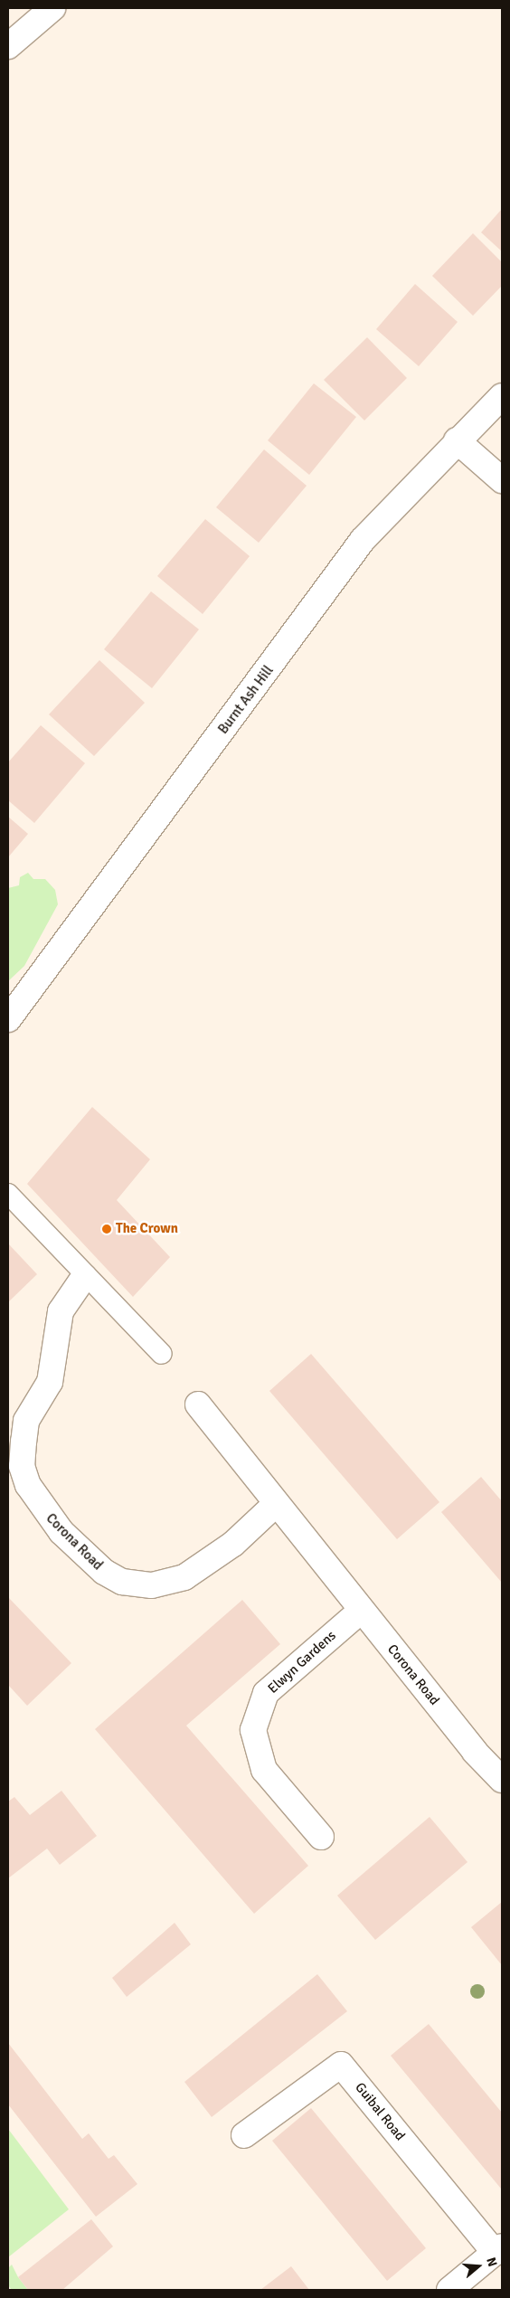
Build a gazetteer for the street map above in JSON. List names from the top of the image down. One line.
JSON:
{"streets":{"street":["Burnt Ash Hill","Corona Road","Elwyn Gardens","Guibal Road"]},"crossings":[["Corona Road","Elwyn Gardens"]],"places":["The Crown"],"north":"right"}
